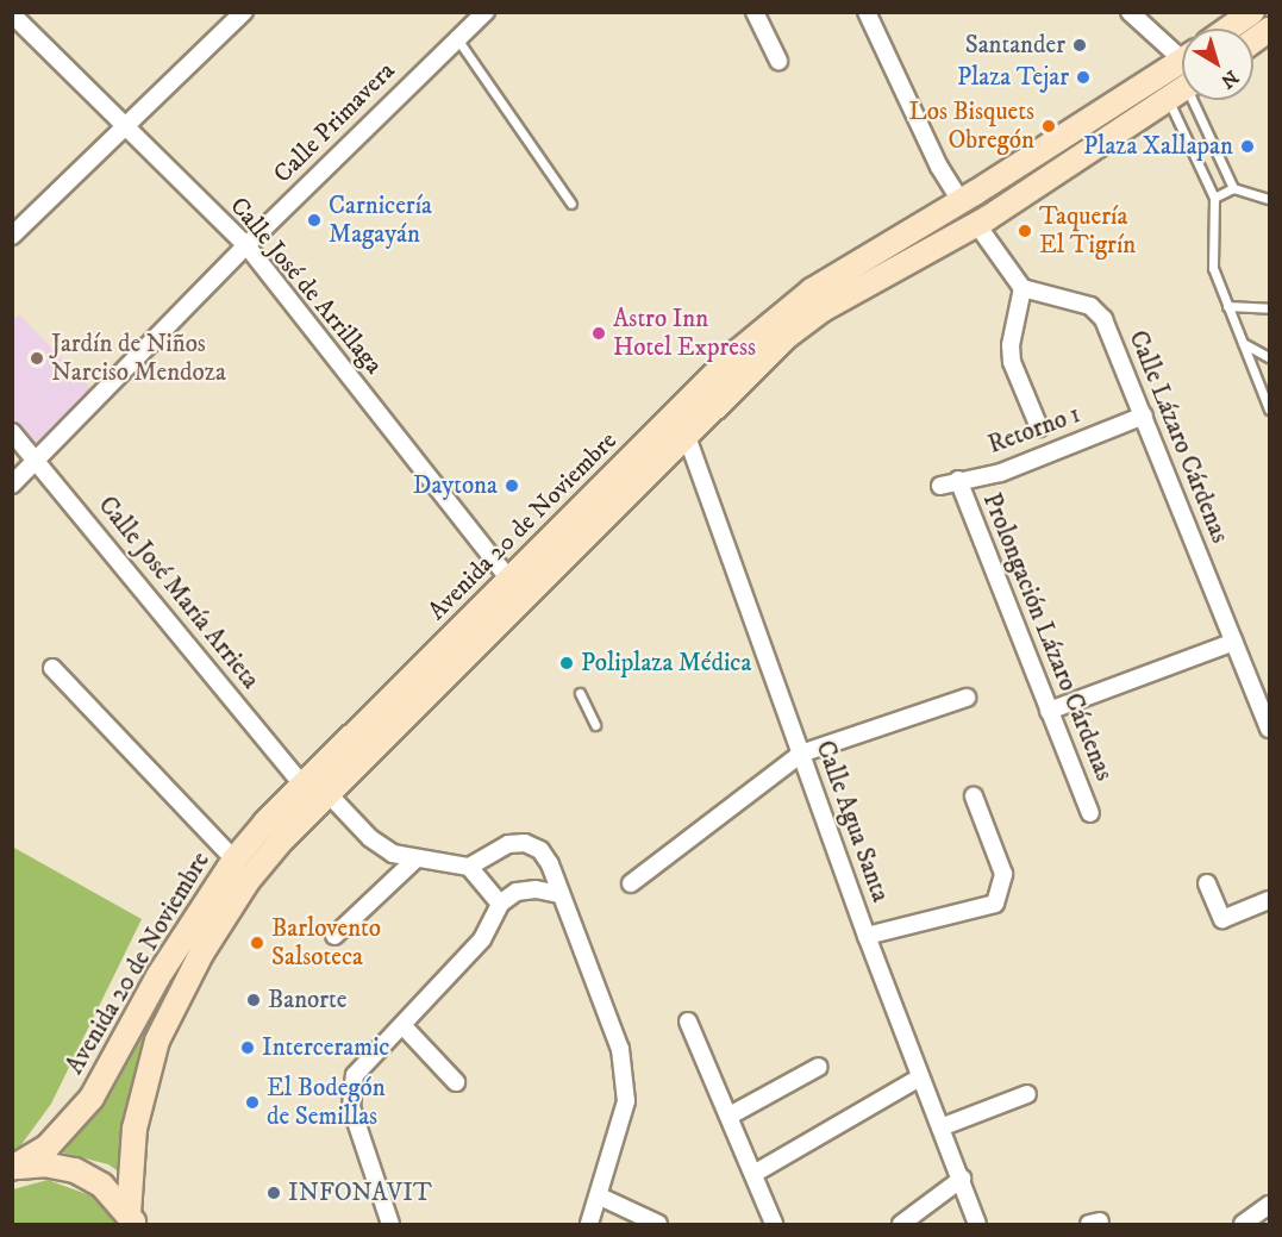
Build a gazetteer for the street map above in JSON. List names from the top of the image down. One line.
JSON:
{"streets":{"main road":["Avenida 20 de Noviembre"],"street":["Calle Primavera","Calle José de Arrillaga","Retorno 1","Calle Lázaro Cárdenas","Calle José María Arrieta","Prolongación Lázaro Cárdenas","Calle Agua Santa"]},"crossings":[["Calle Primavera","Calle José de Arrillaga"],["Calle Primavera","Calle José María Arrieta"],["Calle José de Arrillaga","Avenida 20 de Noviembre"],["Retorno 1","Calle Lázaro Cárdenas"],["Retorno 1","Prolongación Lázaro Cárdenas"],["Avenida 20 de Noviembre","Calle José María Arrieta"],["Avenida 20 de Noviembre","Calle Agua Santa"]],"places":["Santander","Plaza Tejar","Los Bisquets Obregón","Plaza Xallapan","Carnicería Magayán","Taquería El Tigrín","Astro Inn Hotel Express","Jardín de Niños Narciso Mendoza","Daytona","Poliplaza Médica","Barlovento Salsoteca","Banorte","Interceramic","El Bodegón de Semillas","INFONAVIT"],"north":"bottom right"}
